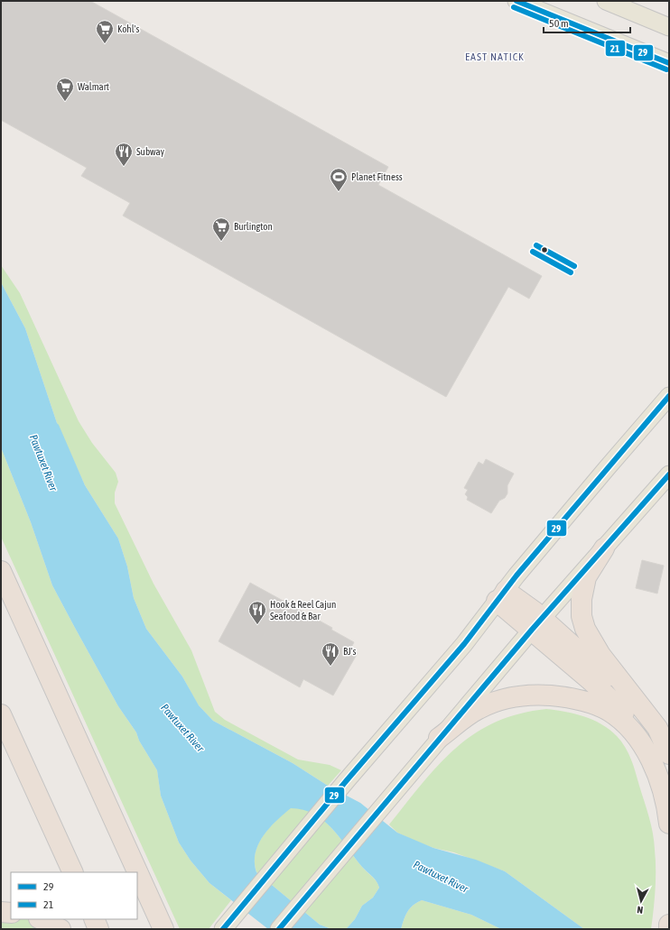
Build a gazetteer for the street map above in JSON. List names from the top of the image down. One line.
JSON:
{"districts":["EAST NATICK"],"water":["Pawtuxet River"],"places":{"supermarket":["Kohl's","Walmart","Burlington"],"restaurant":["Subway","Hook & Reel Cajun Seafood & Bar","BJ's"],"sports":["Planet Fitness"]},"lines":["transit line 29","transit line 21"],"legend":["29","21"],"scale_bar":"50 m","north":"bottom"}
